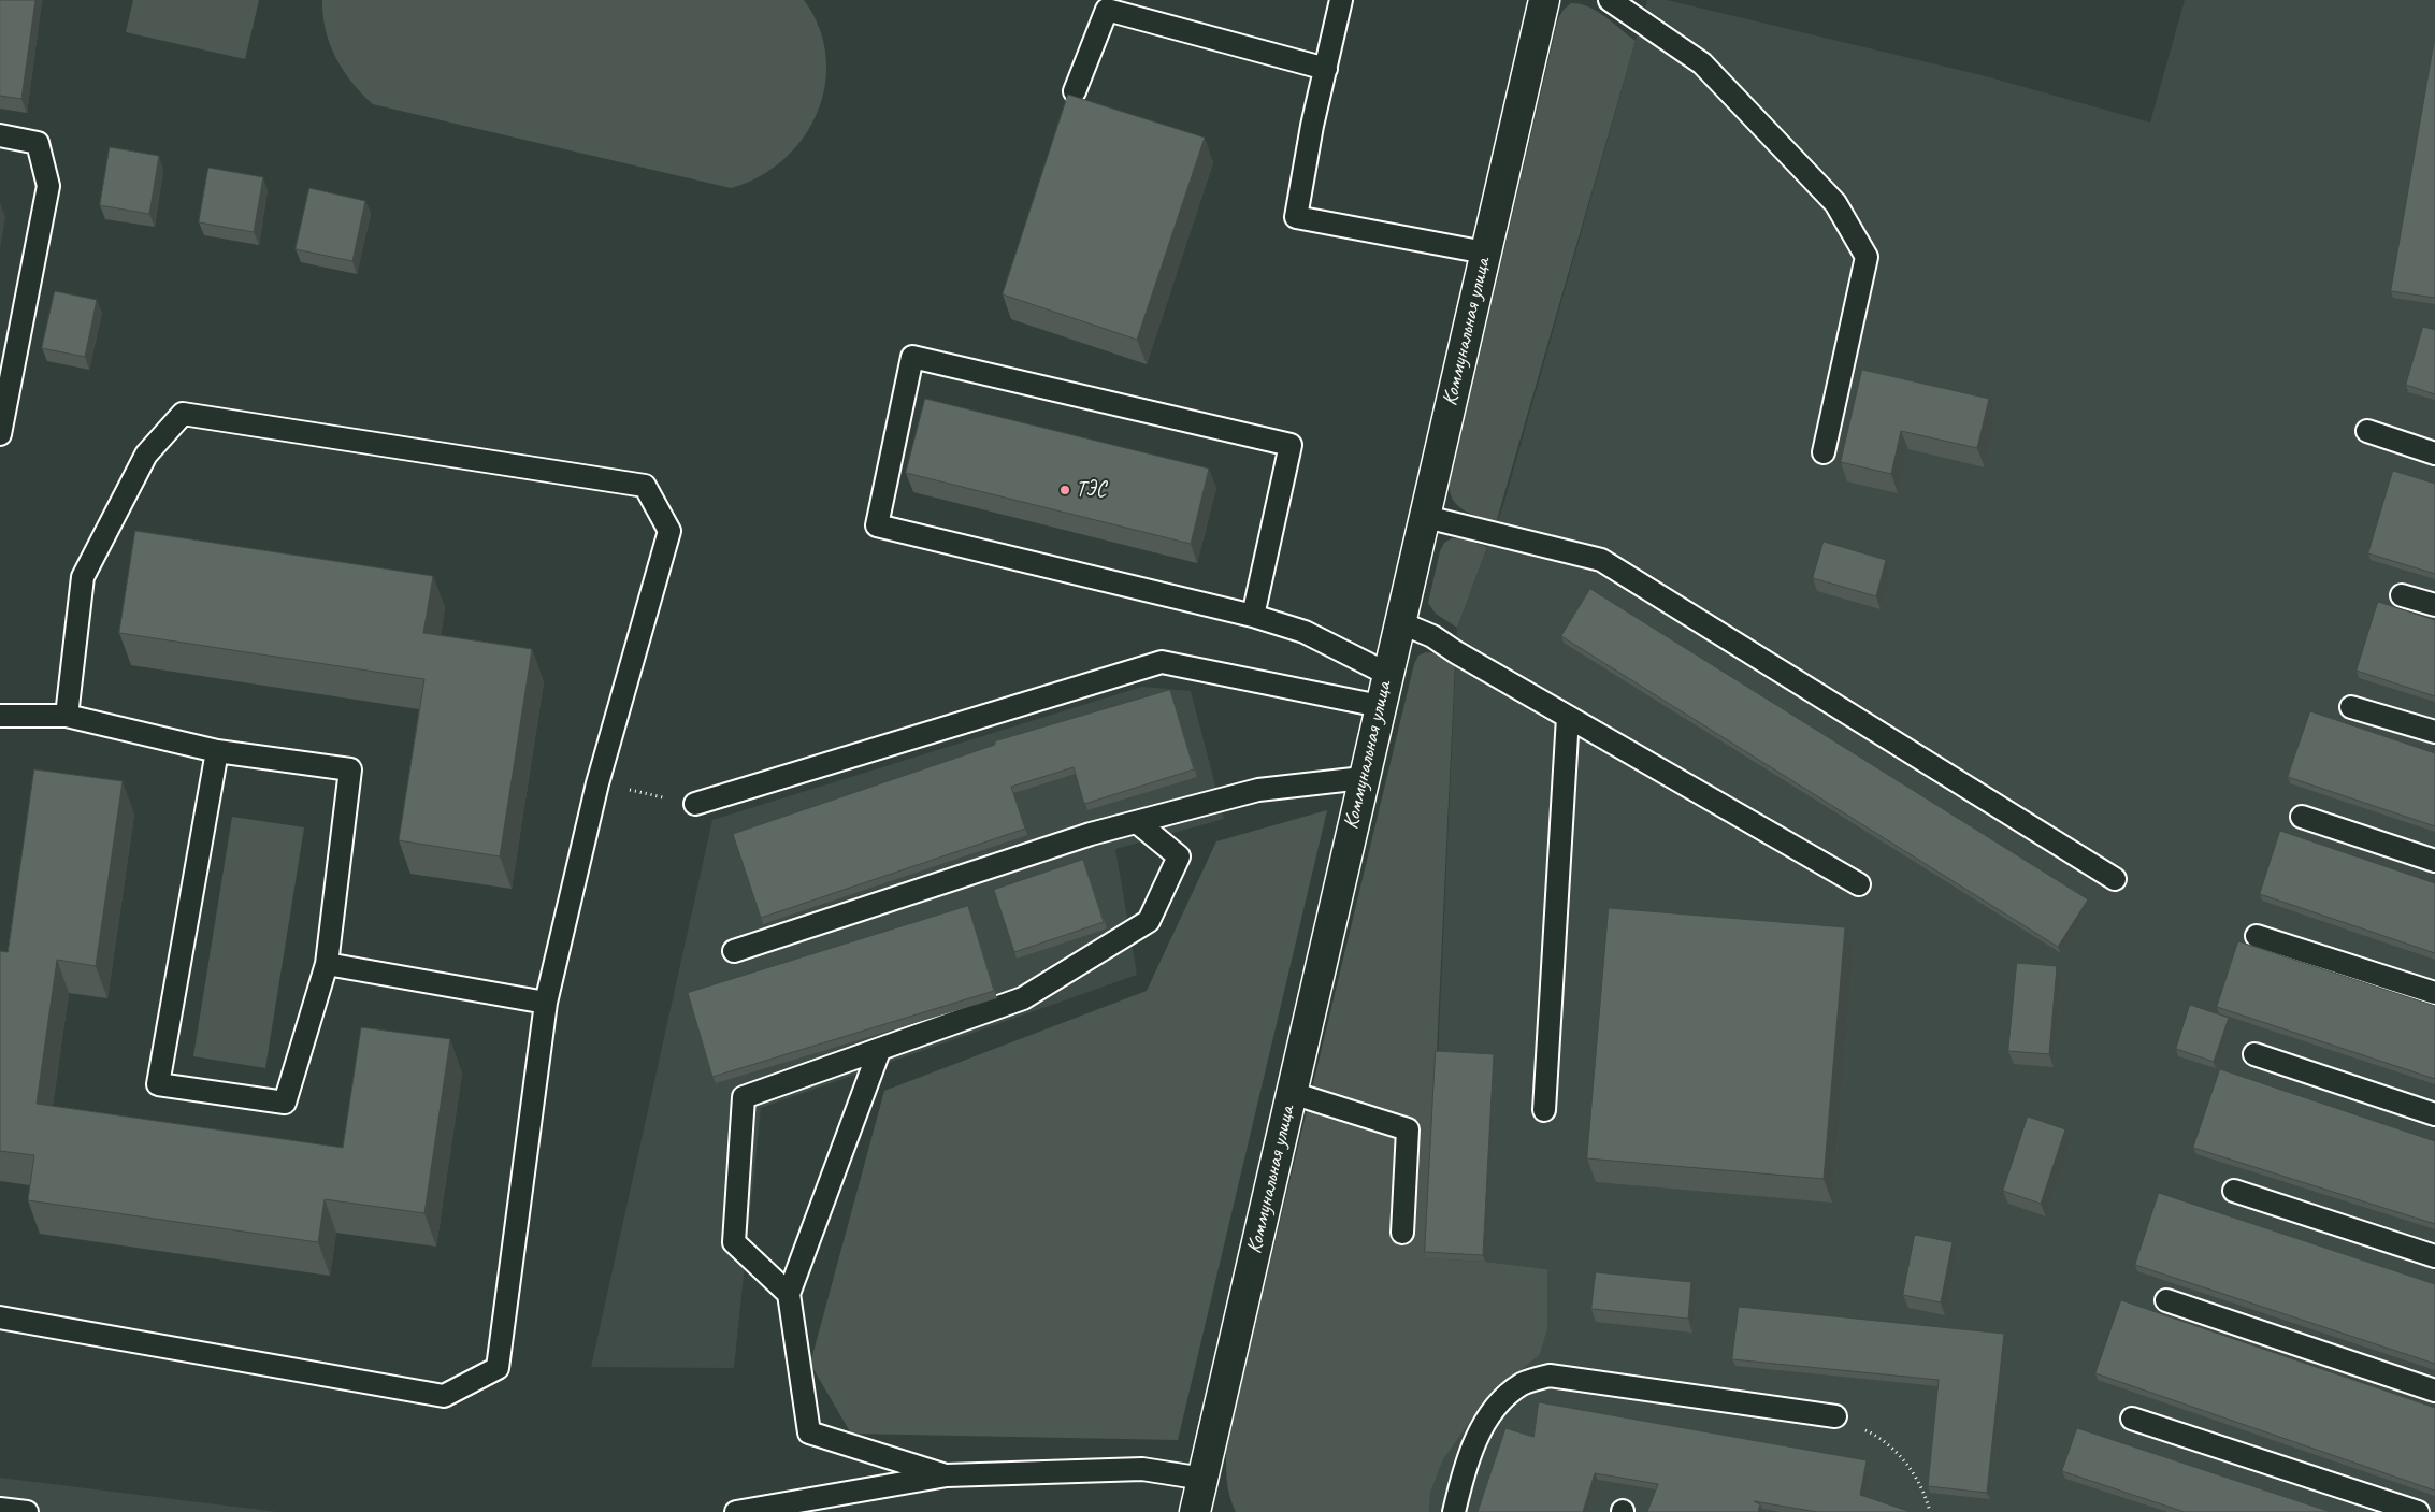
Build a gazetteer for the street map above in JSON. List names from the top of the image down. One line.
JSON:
{"streets":{"street":["Коммунальная улица"]},"places":["ТЭС"]}
